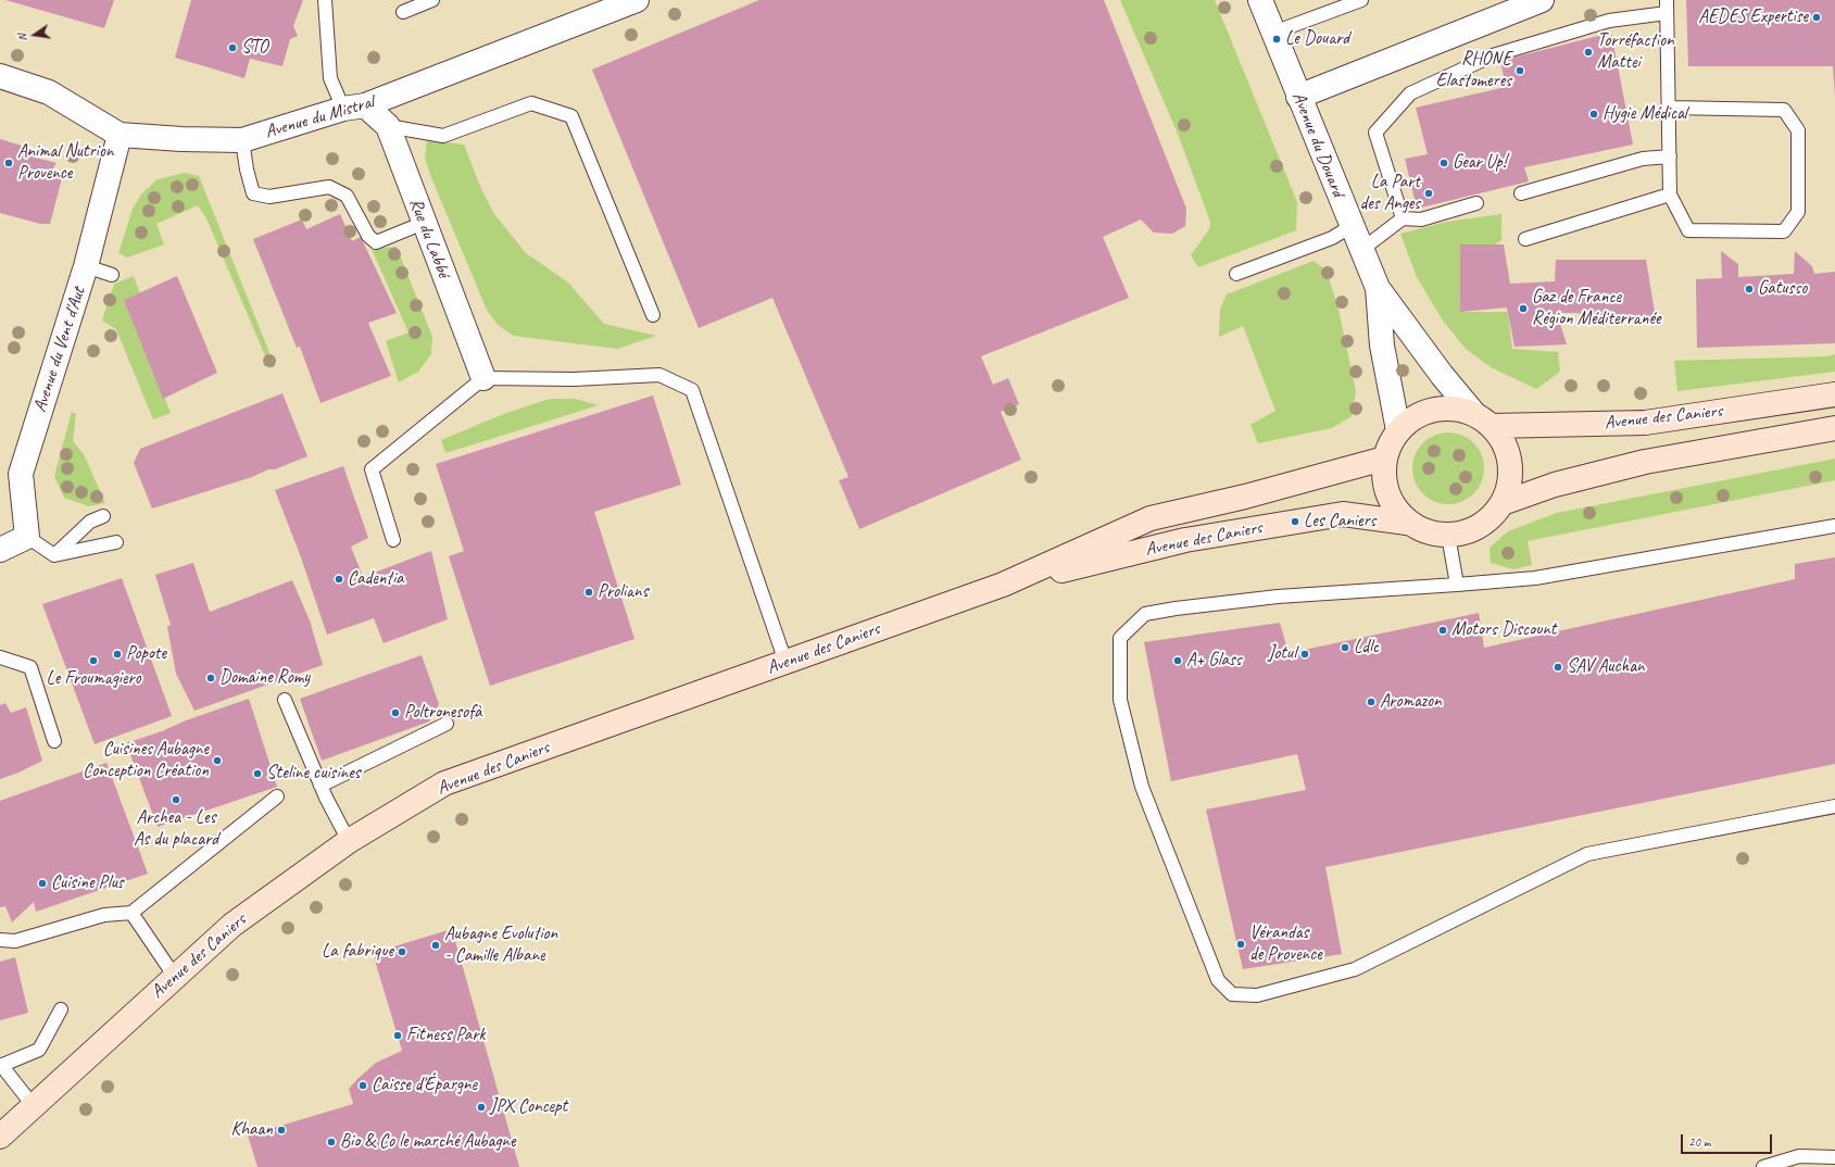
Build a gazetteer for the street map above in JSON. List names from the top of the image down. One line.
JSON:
{"streets":{"street":["Avenue du Mistral","Avenue du Douard","Rue du Labbé","Avenue du Vent d'Aut","Avenue des Caniers"]},"crossings":[["Avenue du Mistral","Rue du Labbé"],["Avenue du Mistral","Avenue du Vent d'Aut"],["Avenue du Douard","Avenue des Caniers"]],"places":["AEDES Expertise","Le Douard","STO","Torréfaction Mattei","RHONE Elastomeres","Hygie Médical","Animal Nutrion Provence","Gear Up!","La Part des Anges","Gatusso","Gaz de France Région Méditerranée","Les Caniers","Cadentia","Prolians","Motors Discount","Ldlc","Popote","Jotul","Le Froumagiero","A+ Glass","SAV Auchan","Domaine Romy","Aromazon","Poltronesofà","Cuisines Aubagne Conception Création","Steline cuisines","Archea - Les As du placard","Cuisine Plus","Vérandas de Provence","Aubagne Evolution - Camille Albane","La fabrique","Fitness Park","Caisse d'Épargne","JPX Concept","Khaan","Bio & Co le marché Aubagne"],"scale_bar":"20 m","north":"left"}
